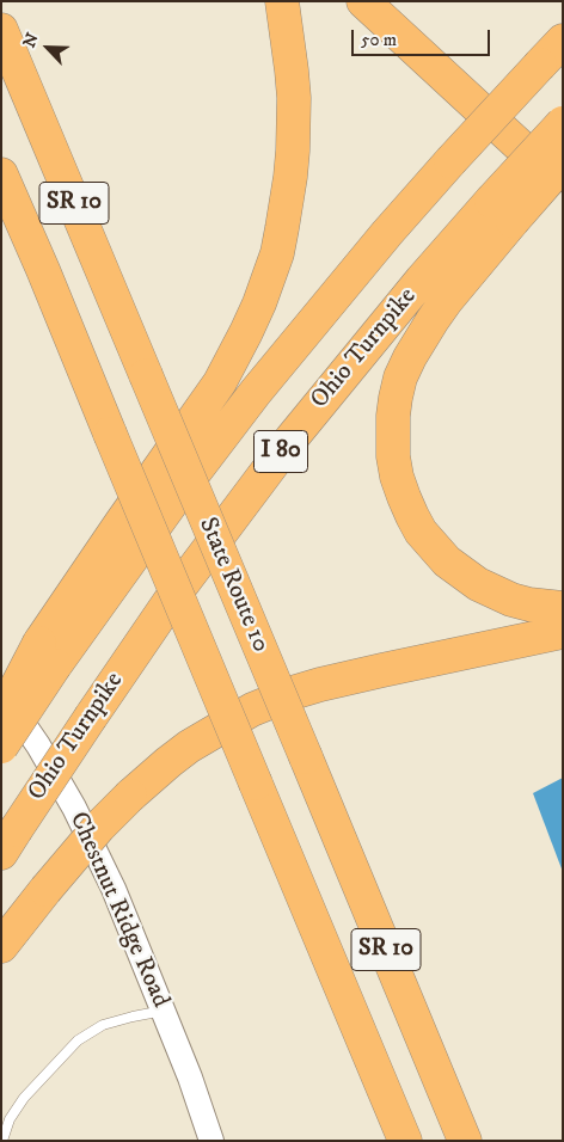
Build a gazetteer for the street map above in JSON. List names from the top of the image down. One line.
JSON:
{"streets":{"highway":["SR 10","Ohio Turnpike","I 80","State Route 10"],"street":["Chestnut Ridge Road"]},"scale_bar":"50 m","north":"top left"}
